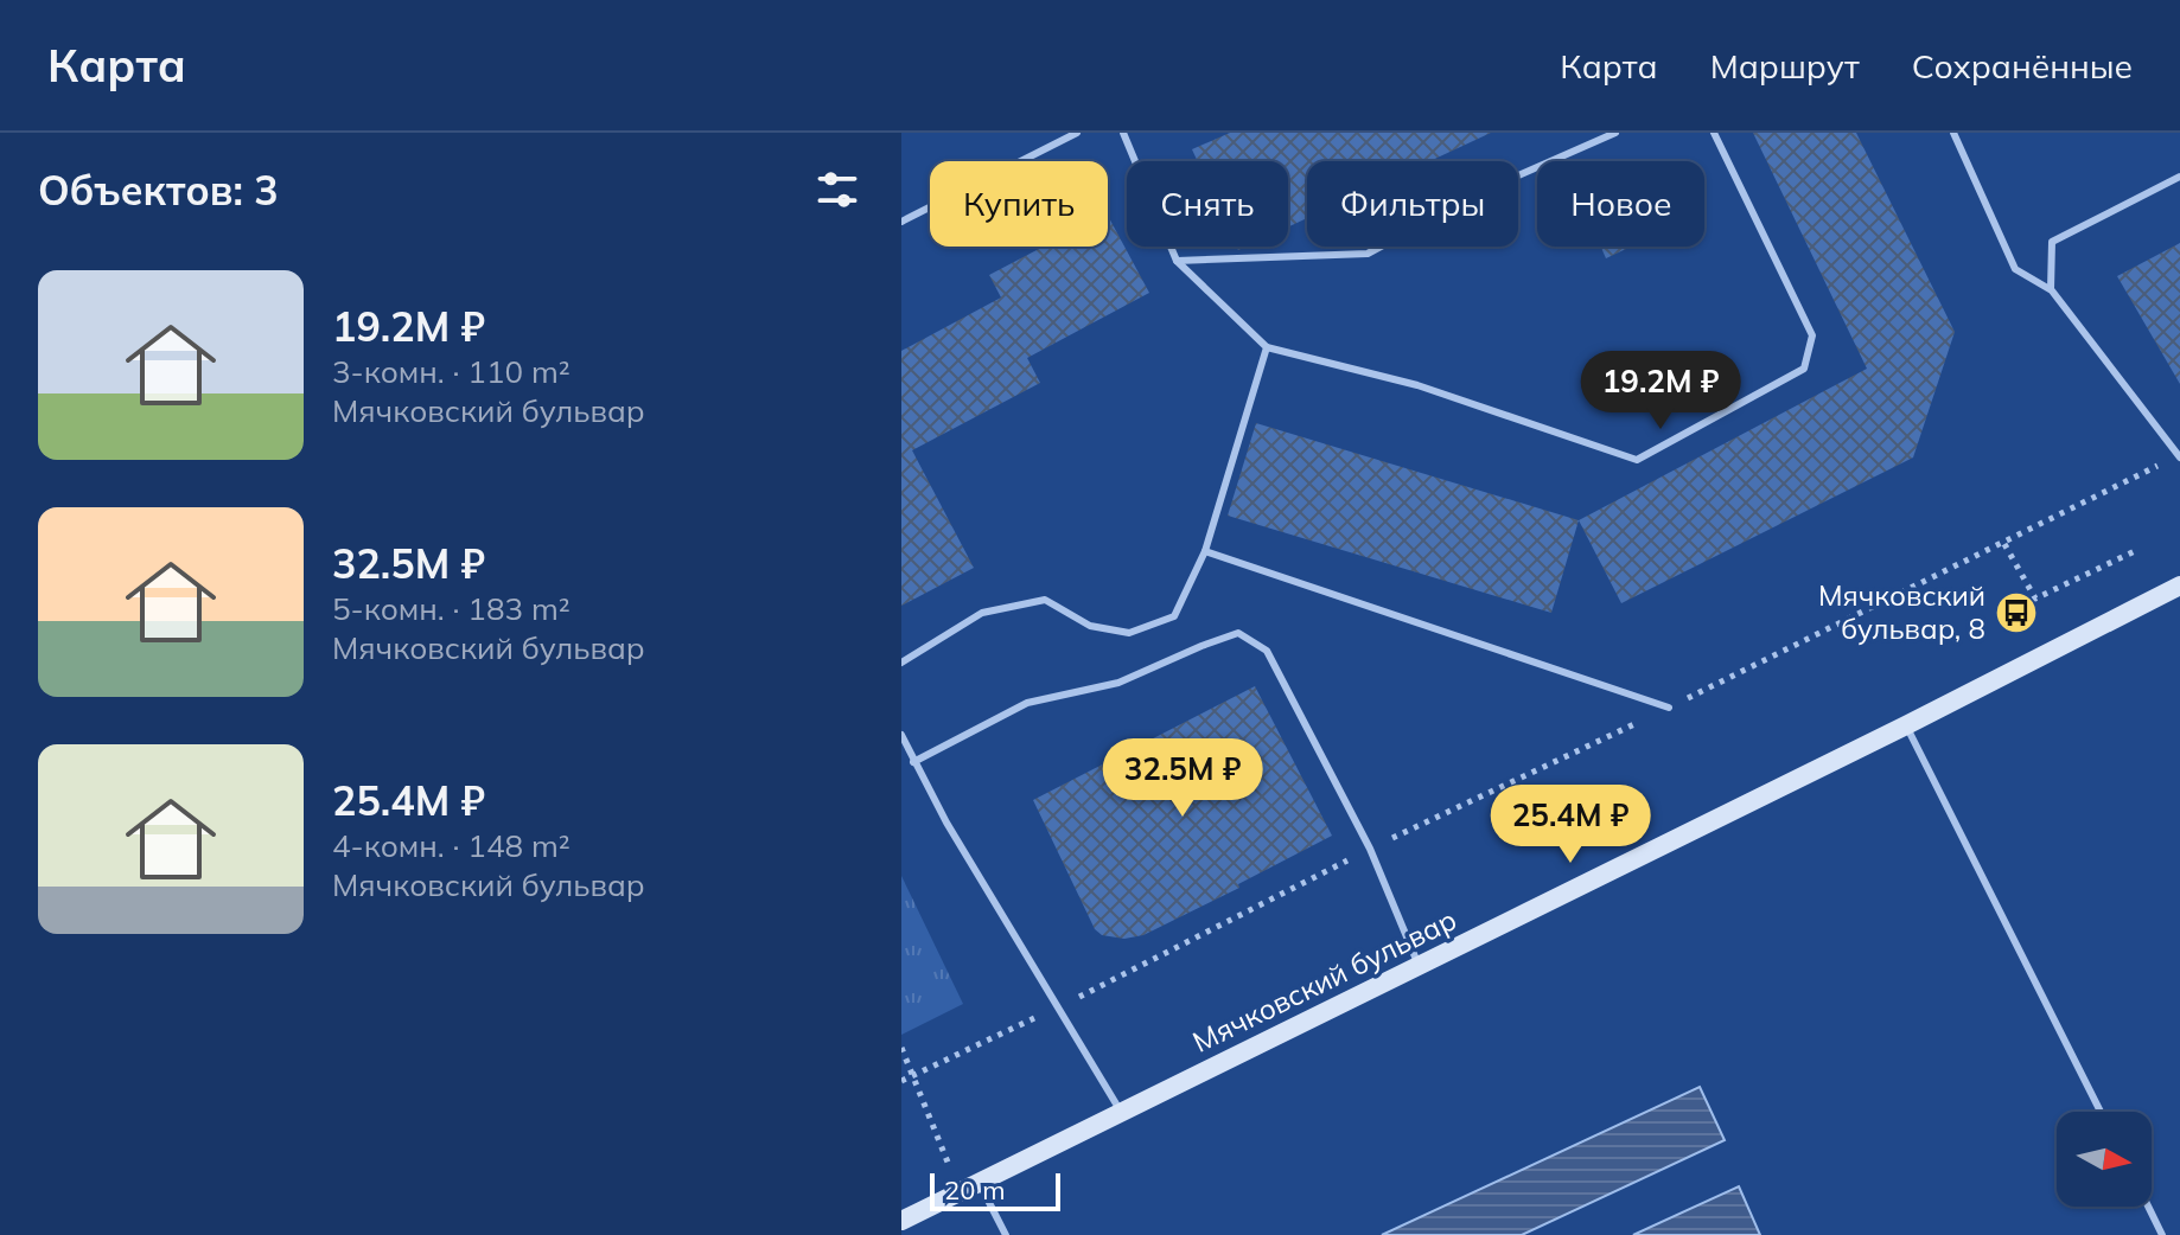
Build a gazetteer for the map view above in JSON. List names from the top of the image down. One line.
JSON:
{"streets":{"street":["Мячковский бульвар"]},"places":{"bus stop":["Мячковский бульвар, 8"]},"scale_bar":"20 m","north":"right","page":{"header":"Карта","nav":["Карта","Маршрут","Сохранённые"],"heading":"Объектов: 3","chip":["Купить","Снять","Фильтры","Новое"],"list":[{"name":"19.2M ₽","note":"3-комн. · 110 m² · Мячковский бульвар"},{"name":"32.5M ₽","note":"5-комн. · 183 m² · Мячковский бульвар"},{"name":"25.4M ₽","note":"4-комн. · 148 m² · Мячковский бульвар"}],"price":["19.2M ₽","32.5M ₽","25.4M ₽"],"scale":"20 m"}}
